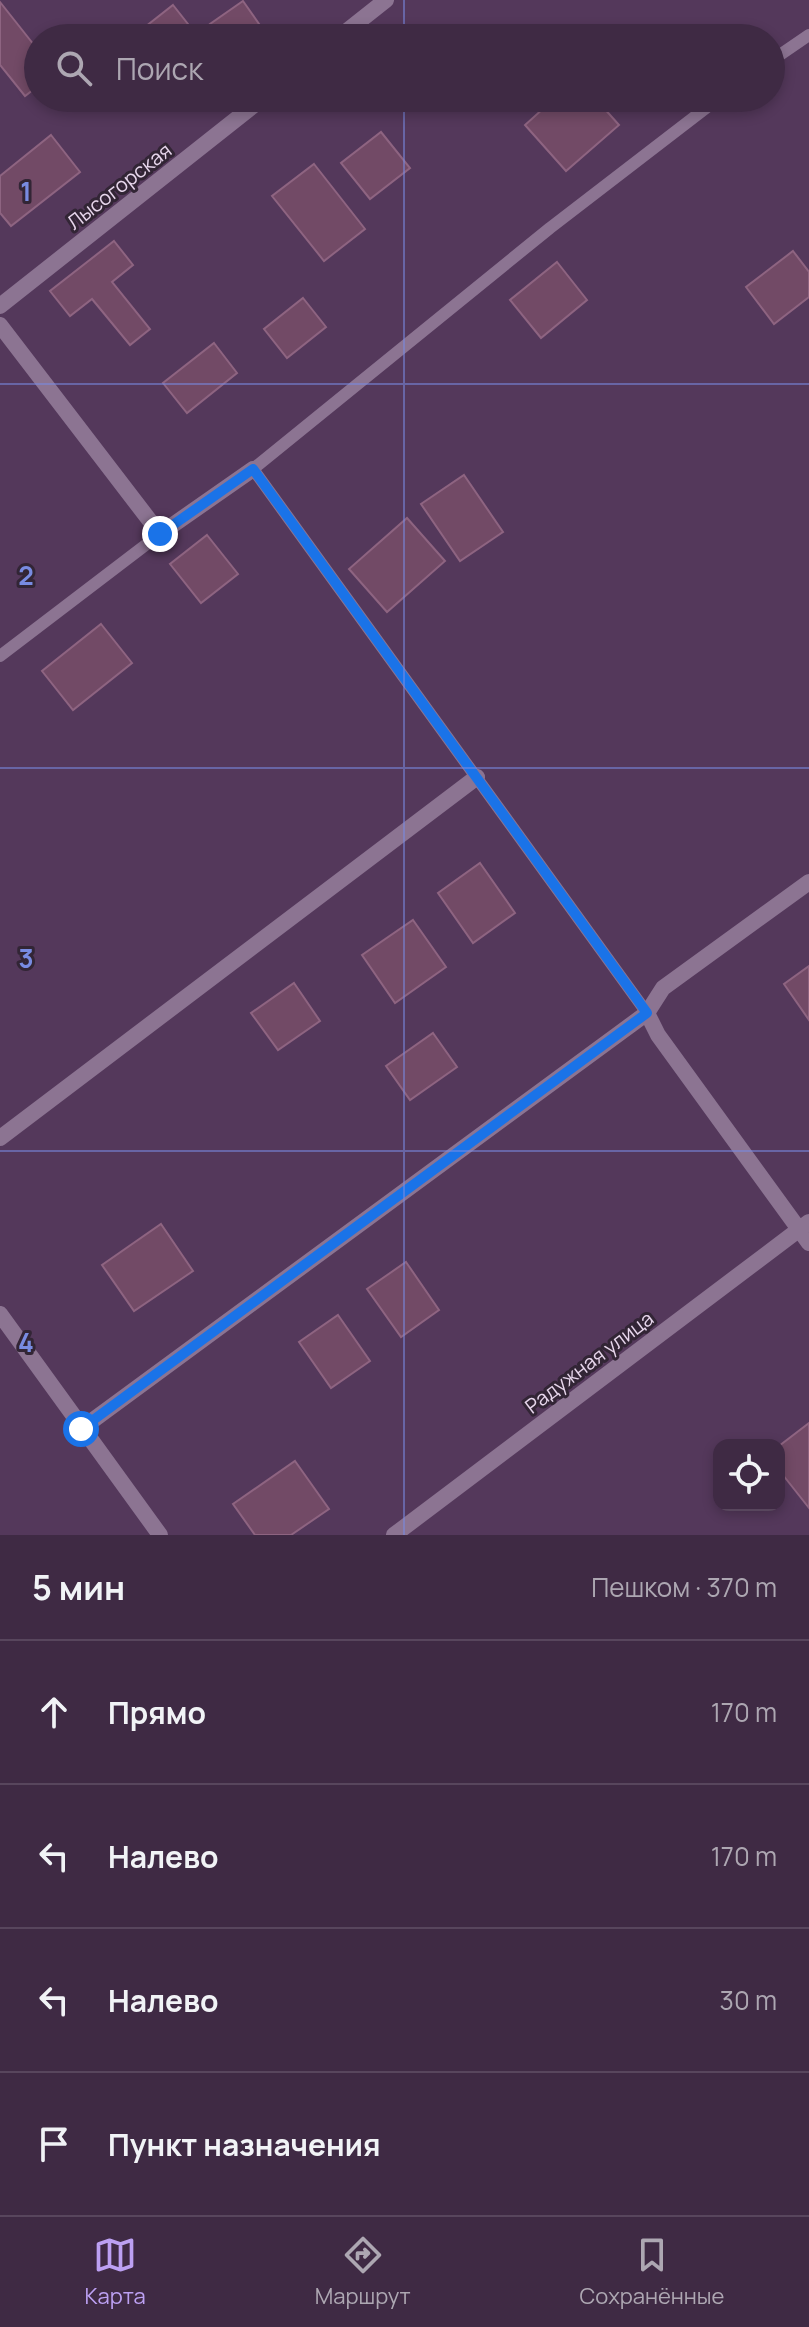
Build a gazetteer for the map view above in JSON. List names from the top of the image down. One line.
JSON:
{"streets":{"street":["Лысогорская","Радужная улица"]},"page":{"search":"Поиск","heading":["5 мин","Пешком · 370 m"],"list":[["Прямо","170 m"],["Налево","170 m"],["Налево","30 m"],"Пункт назначения"],"nav":["Карта","Маршрут","Сохранённые"]},"grid":{"rows":["1","2","3","4"]}}
